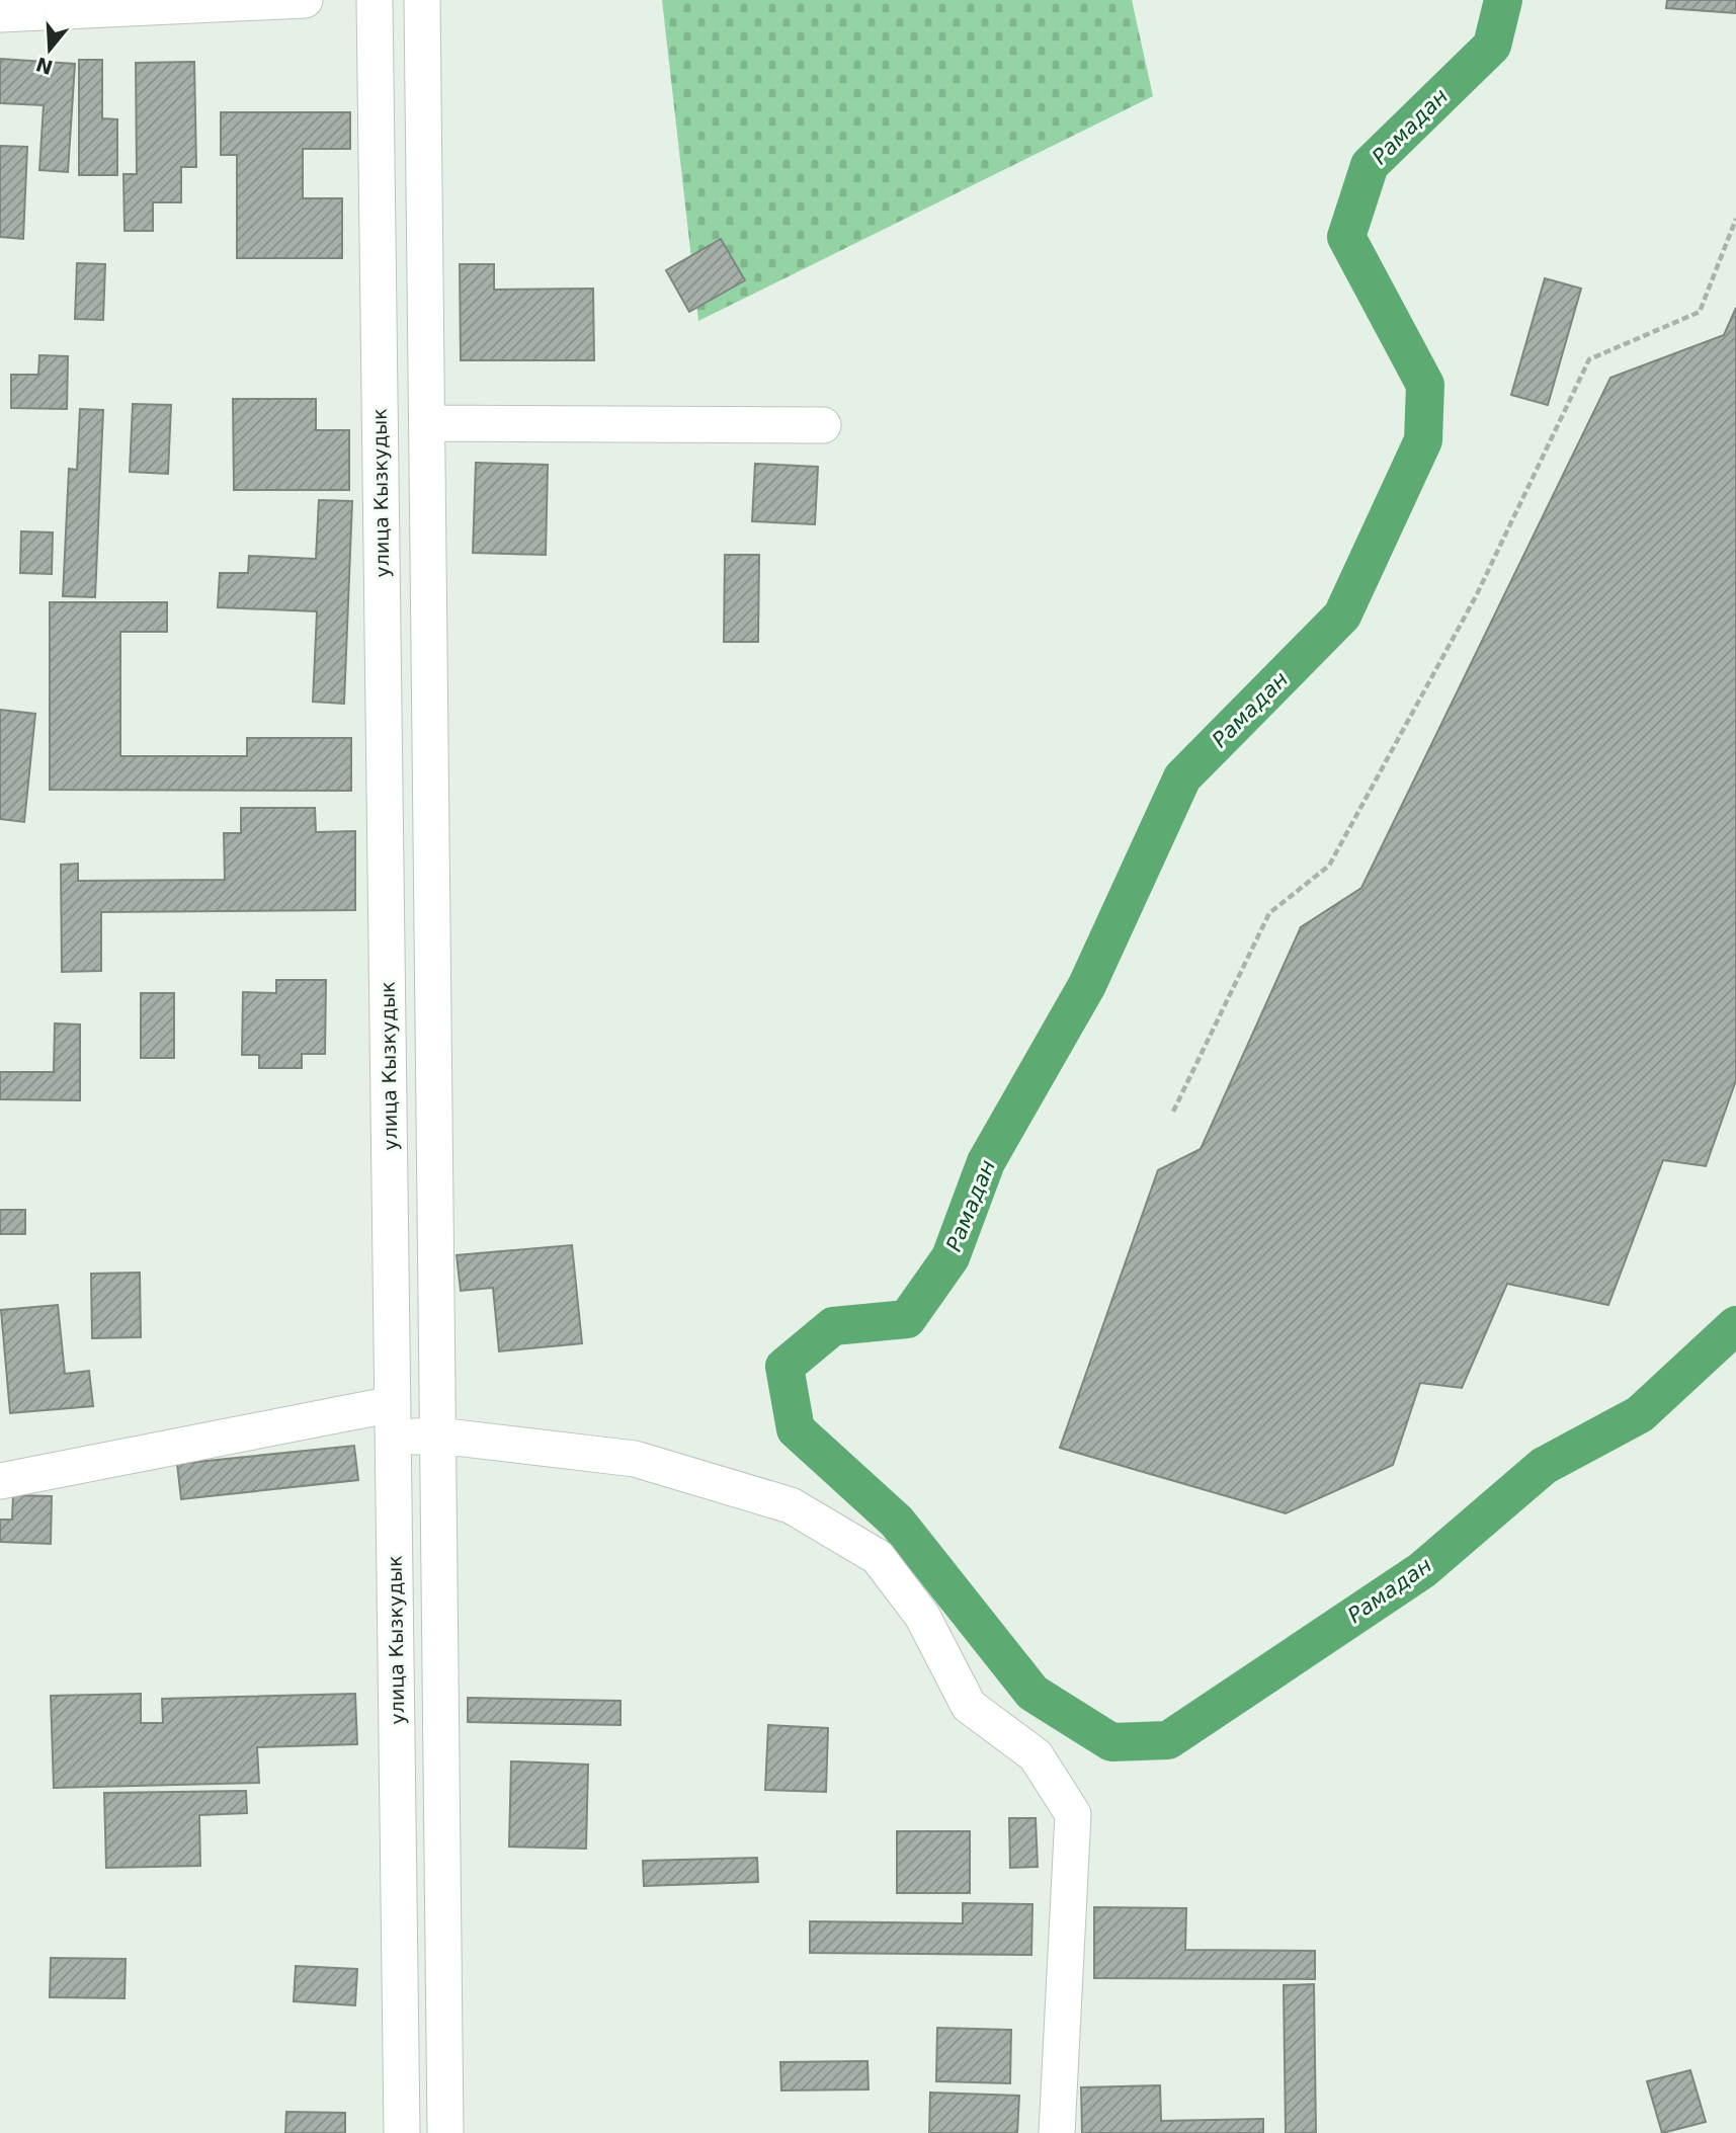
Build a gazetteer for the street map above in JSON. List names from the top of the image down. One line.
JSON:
{"streets":{"street":["улица Кызкудык"]},"water":["Рамадан"],"north":"bottom"}
